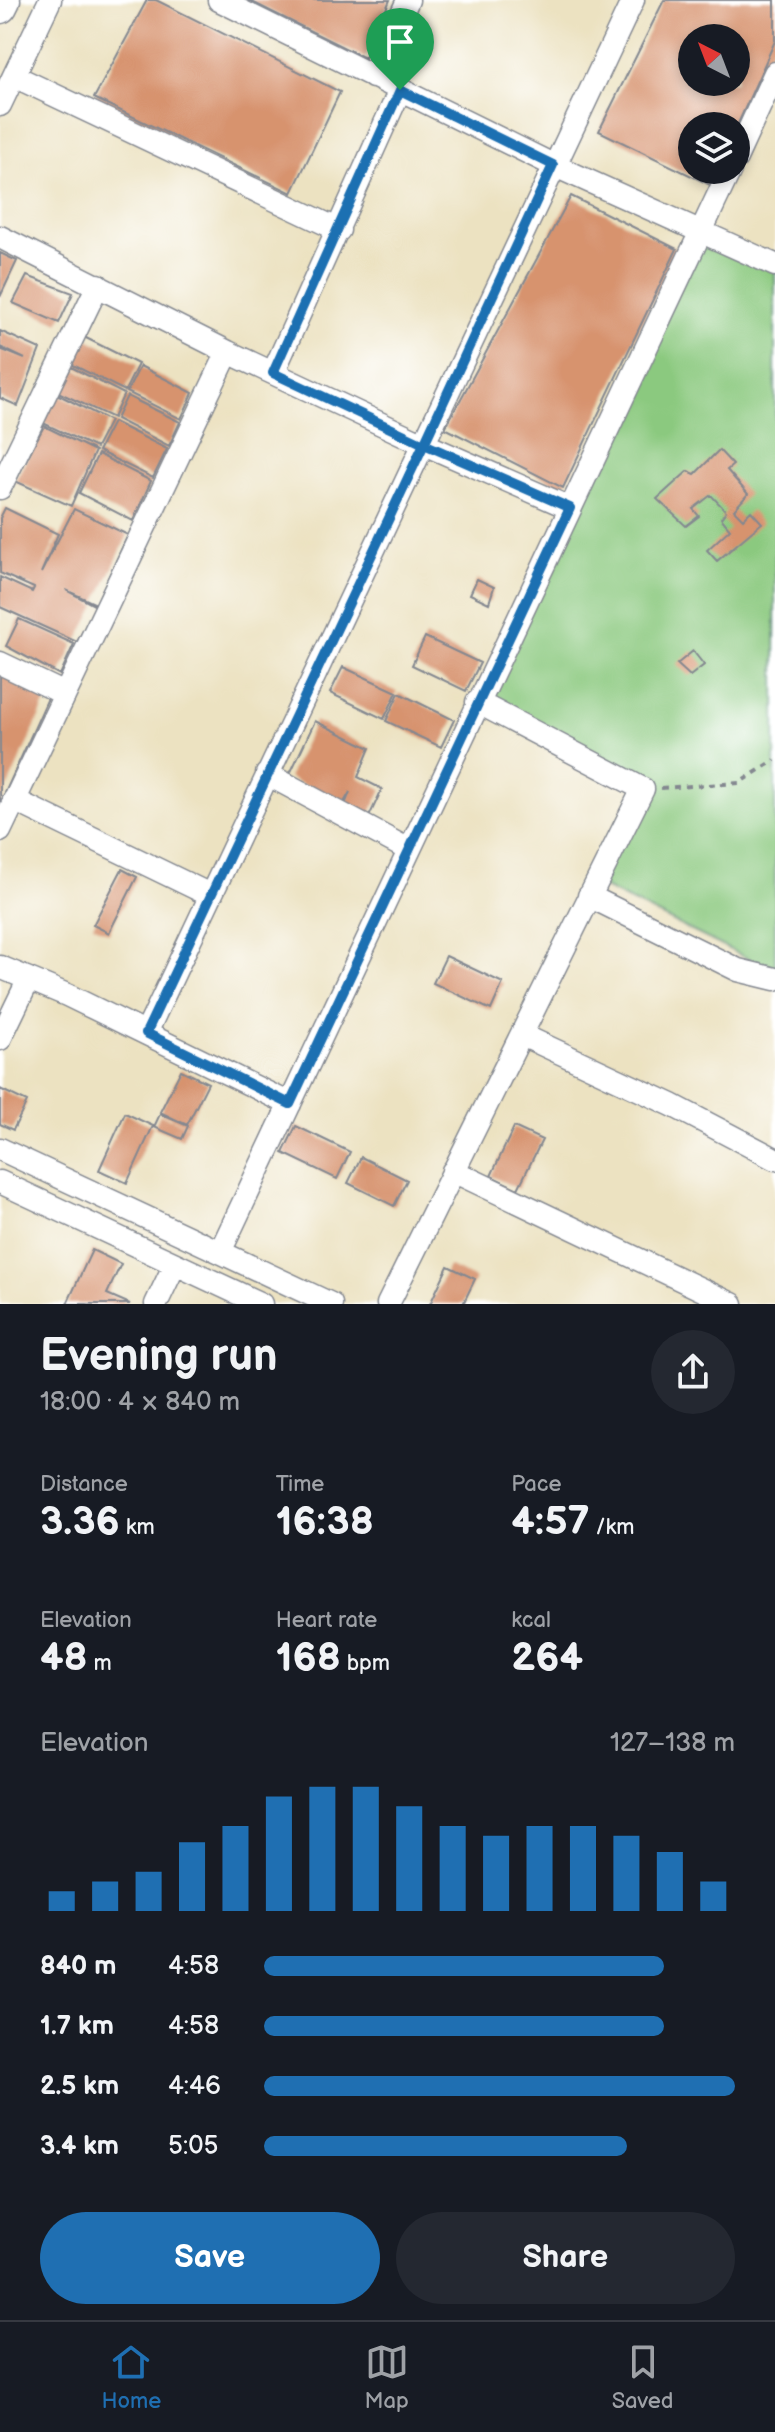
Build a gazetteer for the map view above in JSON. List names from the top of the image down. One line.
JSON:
{"north":"top left","page":{"heading":["Evening run","18:00 · 4 × 840 m"],"stats":[["Distance","3.36 km"],["Time","16:38"],["Pace","4:57 /km"],["Elevation","48 m"],["Heart rate","168 bpm"],["kcal","264"]],"chart":["Elevation","127–138 m"],"list":[{"name":"840 m","note":"4:58"},{"name":"1.7 km","note":"4:58"},{"name":"2.5 km","note":"4:46"},{"name":"3.4 km","note":"5:05"}],"buttons":["Save","Share"],"tabs":["Home","Map","Saved"]}}
